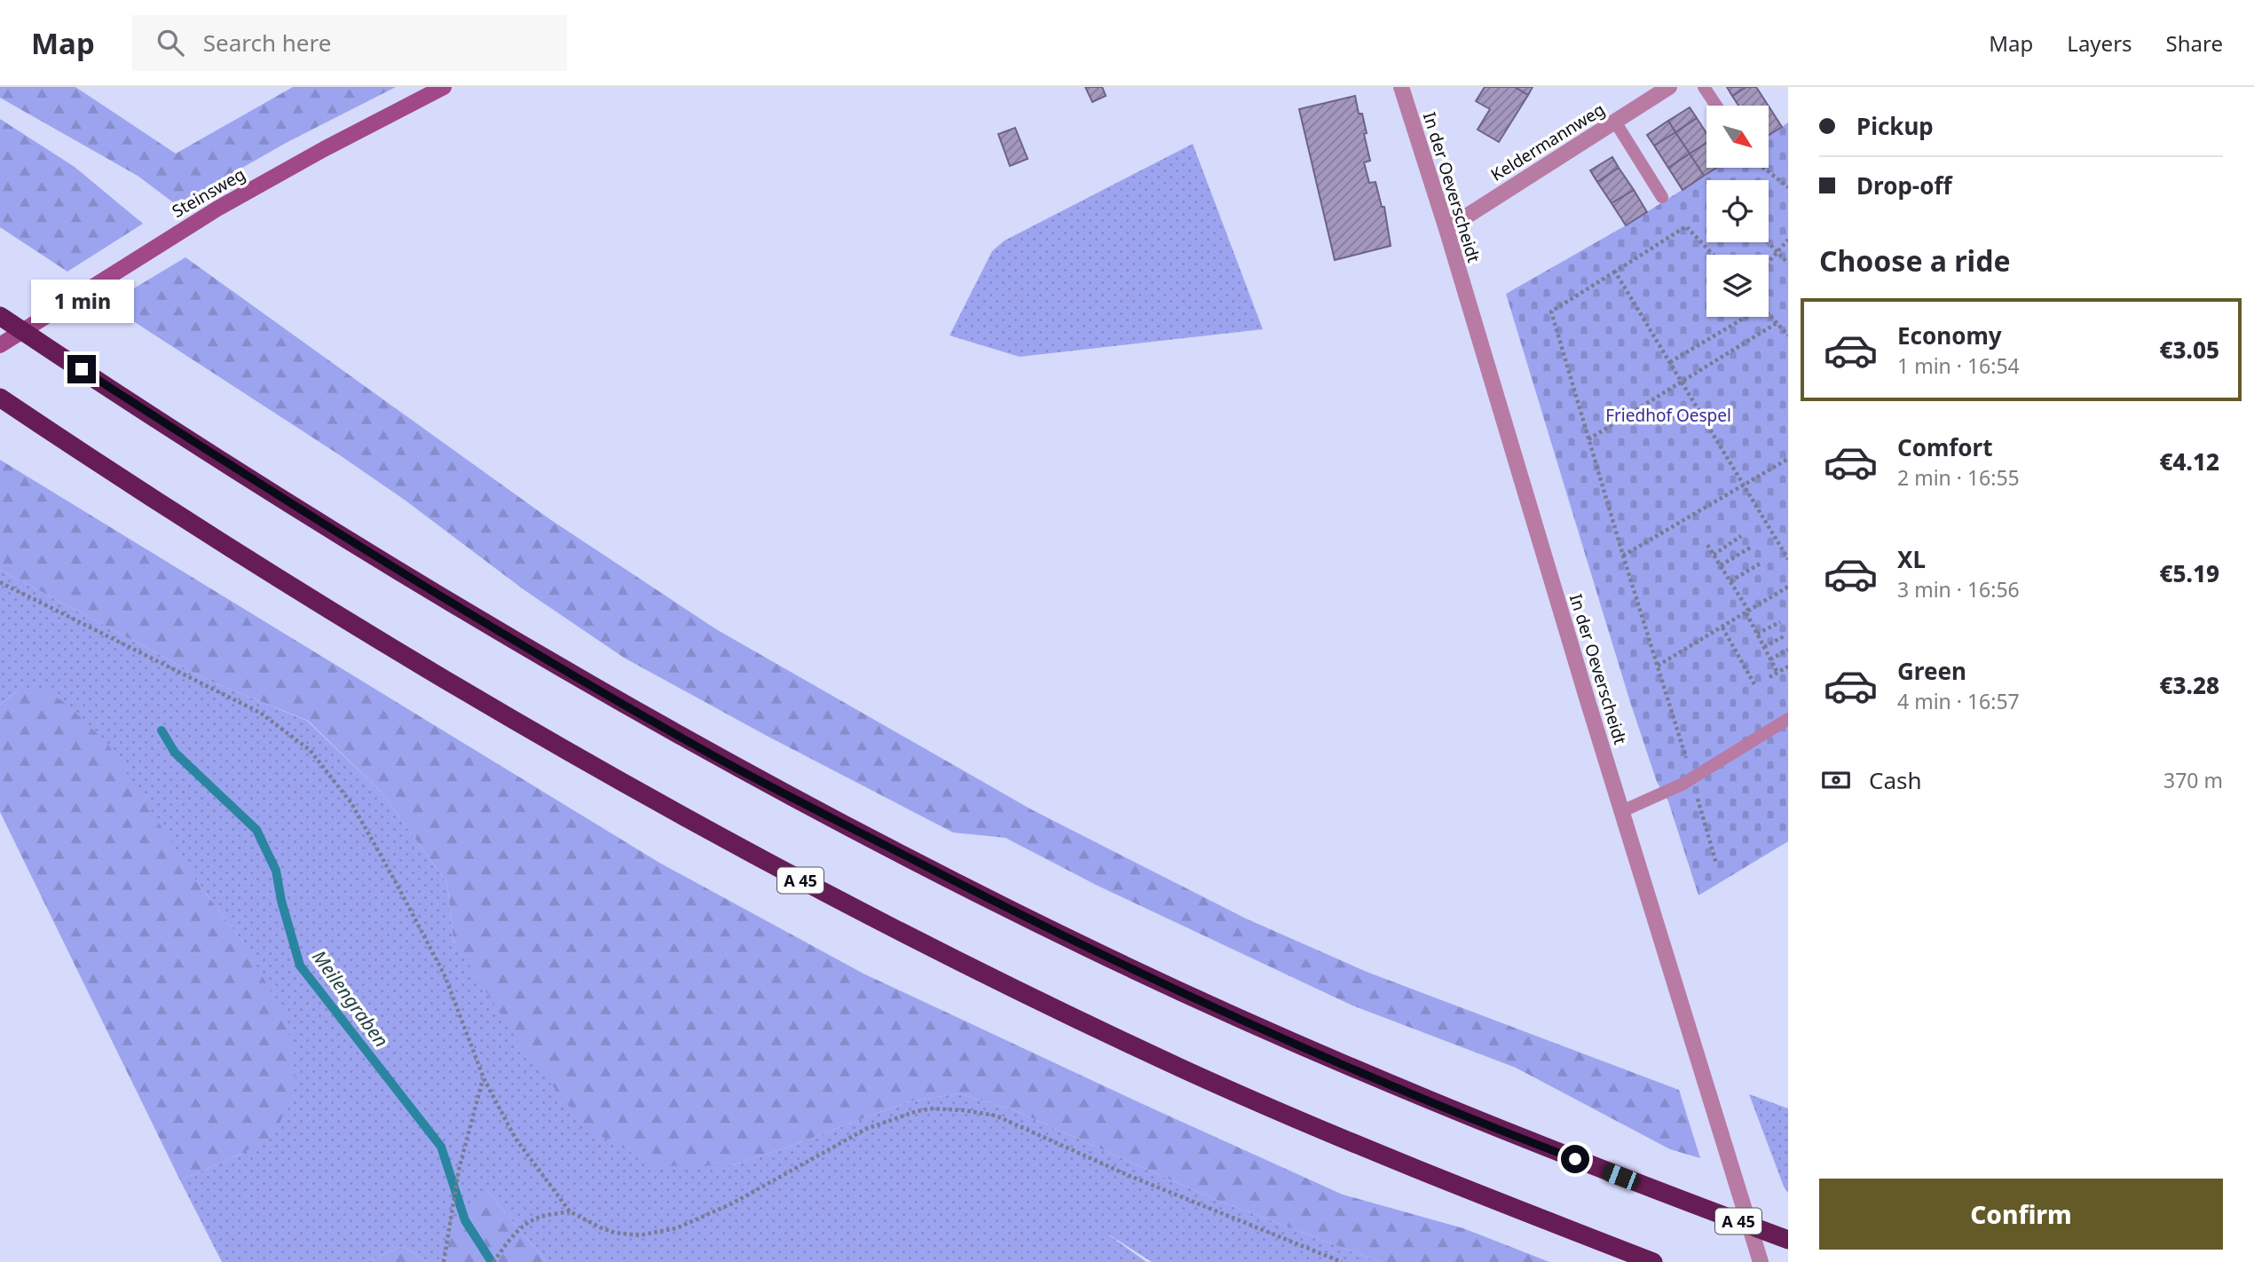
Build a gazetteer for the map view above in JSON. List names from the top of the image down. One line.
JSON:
{"streets":{"highway":["A 45"],"main road":["Steinsweg"],"street":["Keldermannweg","In der Oeverscheidt"]},"crossings":[["Keldermannweg","In der Oeverscheidt"]],"water":["Meilengraben"],"parks":["Friedhof Oespel"],"north":"bottom right","page":{"header":"Map","search":"Search here","nav":["Map","Layers","Share"],"banner":["Pickup","Drop-off"],"heading":"Choose a ride","bubble":"1 min","list":[{"name":"Economy","note":"1 min · 16:54","value":"€3.05"},{"name":"Comfort","note":"2 min · 16:55","value":"€4.12"},{"name":"XL","note":"3 min · 16:56","value":"€5.19"},{"name":"Green","note":"4 min · 16:57","value":"€3.28"}],"pay":["Cash","370 m"],"buttons":"Confirm"}}
